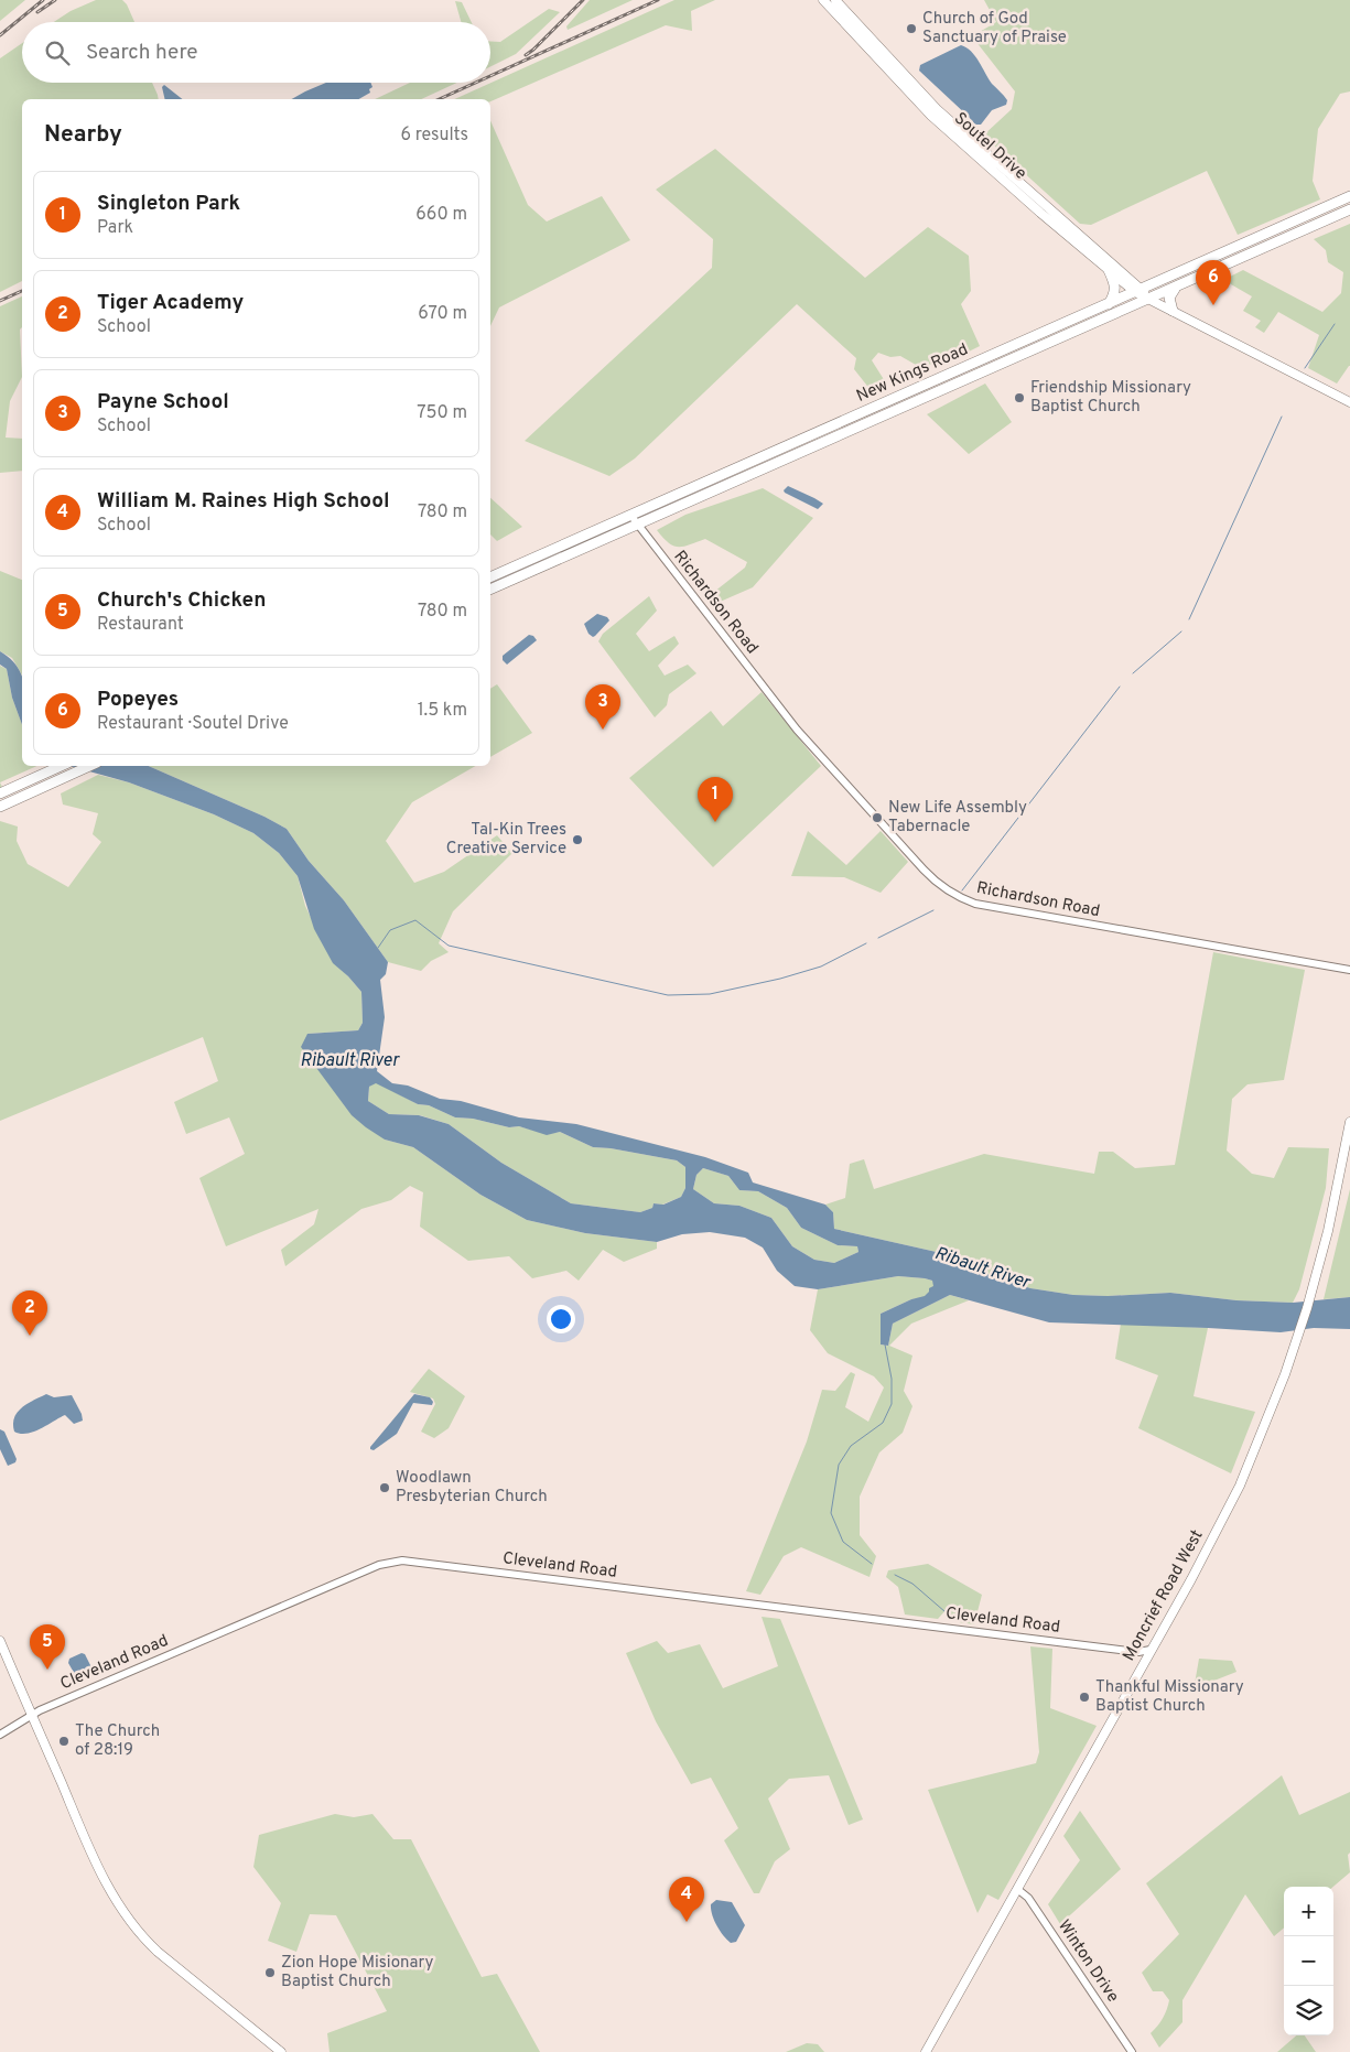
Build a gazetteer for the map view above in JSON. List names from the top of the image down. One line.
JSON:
{"streets":{"highway":["New Kings Road"],"main road":["Soutel Drive","Moncrief Road West"],"street":["Richardson Road","Cleveland Road","Winton Drive"]},"crossings":[["Soutel Drive","New Kings Road"],["New Kings Road","Richardson Road"],["Cleveland Road","Moncrief Road West"],["Moncrief Road West","Winton Drive"]],"water":["Ribault River"],"places":["Church of God Sanctuary of Praise","Friendship Missionary Baptist Church","New Life Assembly Tabernacle","Tal-Kin Trees Creative Service","Woodlawn Presbyterian Church","Thankful Missionary Baptist Church","The Church of 28:19","Zion Hope Misionary Baptist Church"],"page":{"search":"Search here","heading":["Nearby","6 results"],"list":[{"mark":"1","name":"Singleton Park","note":"Park","value":"660 m"},{"mark":"2","name":"Tiger Academy","note":"School","value":"670 m"},{"mark":"3","name":"Payne School","note":"School","value":"750 m"},{"mark":"4","name":"William M. Raines High School","note":"School","value":"780 m"},{"mark":"5","name":"Church's Chicken","note":"Restaurant","value":"780 m"},{"mark":"6","name":"Popeyes","note":"Restaurant · Soutel Drive","value":"1.5 km"}],"pins":["6","3","1","2","5","4"],"map_buttons":["+","−"]}}
